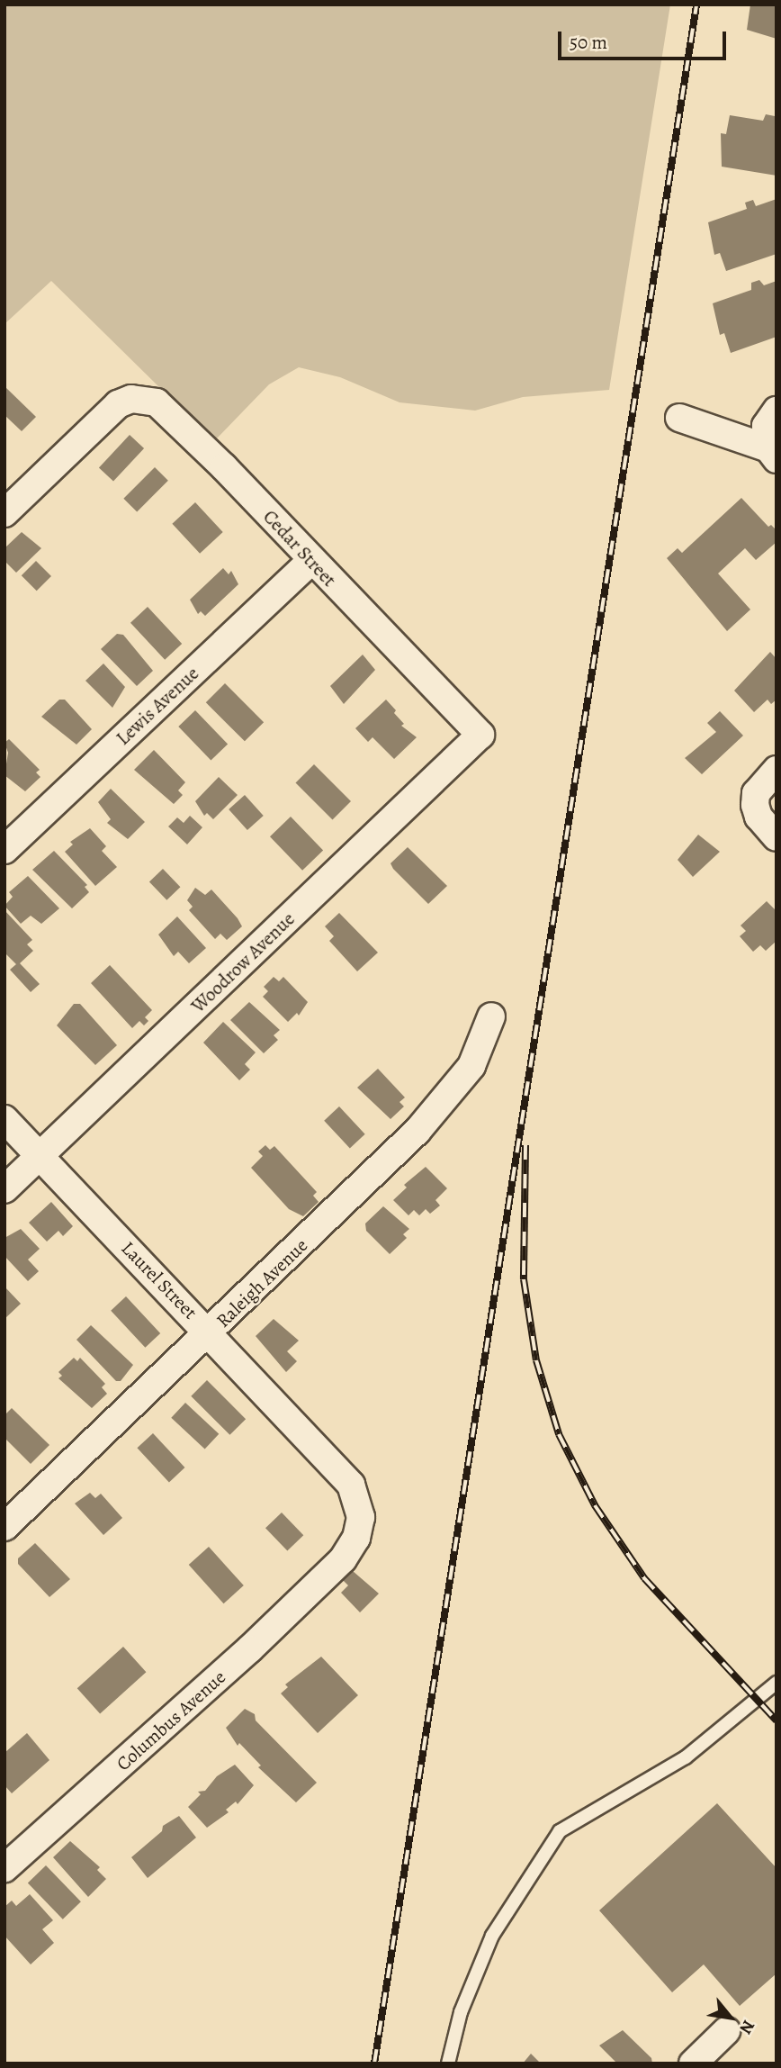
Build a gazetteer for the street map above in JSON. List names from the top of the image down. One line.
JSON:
{"streets":{"street":["Cedar Street","Lewis Avenue","Woodrow Avenue","Laurel Street","Raleigh Avenue","Columbus Avenue"]},"crossings":[["Cedar Street","Lewis Avenue"],["Cedar Street","Woodrow Avenue"],["Woodrow Avenue","Laurel Street"],["Laurel Street","Raleigh Avenue"],["Laurel Street","Columbus Avenue"]],"scale_bar":"50 m","north":"bottom right"}
